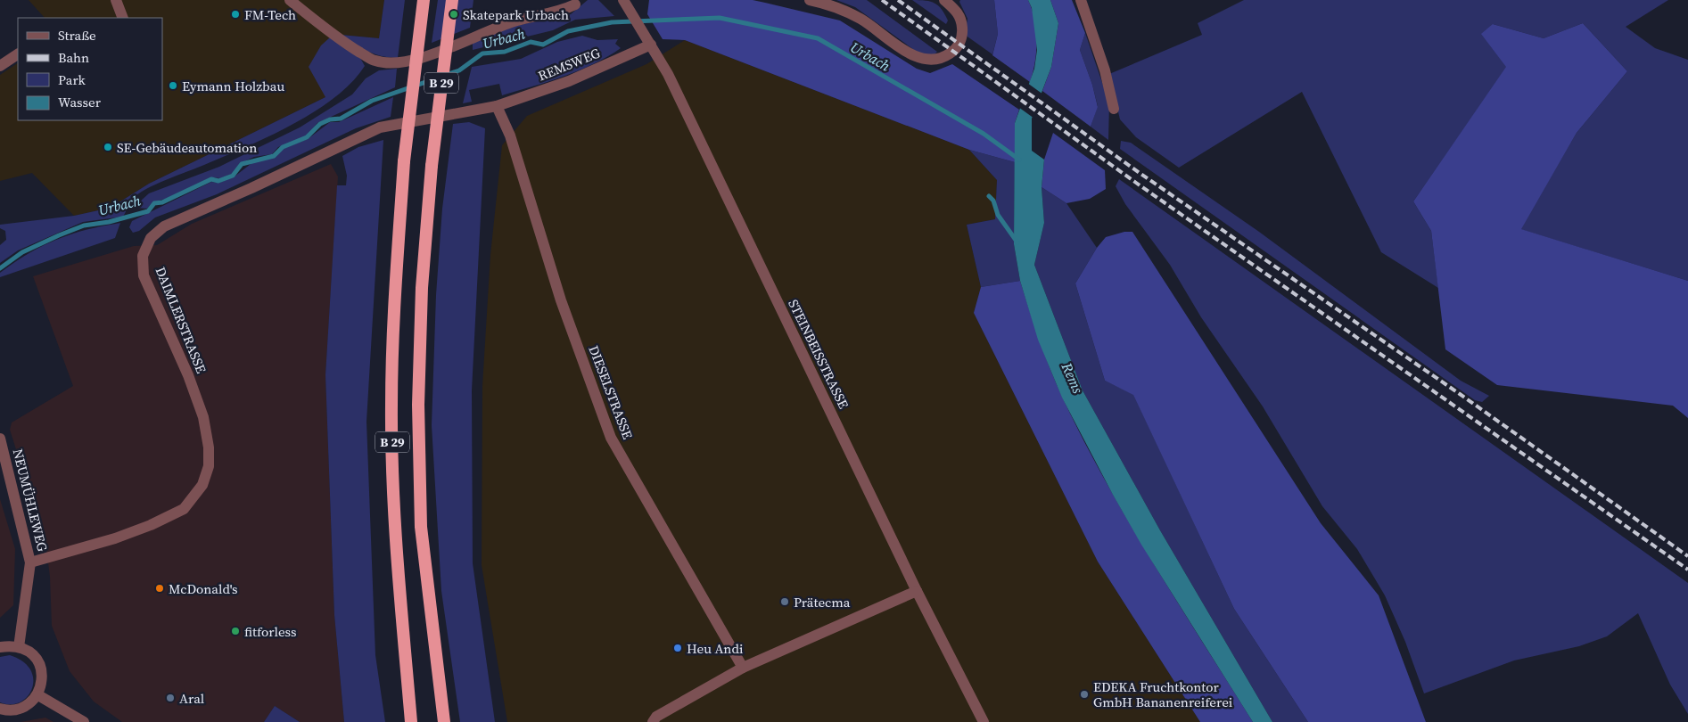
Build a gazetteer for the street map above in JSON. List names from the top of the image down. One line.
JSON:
{"streets":{"highway":["B 29"],"street":["REMSWEG","DAIMLERSTRASSE","STEINBEISSTRASSE","DIESELSTRASSE","NEUMÜHLEWEG"]},"crossings":[["REMSWEG","DAIMLERSTRASSE"],["REMSWEG","STEINBEISSTRASSE"],["REMSWEG","DIESELSTRASSE"],["DAIMLERSTRASSE","DIESELSTRASSE"],["DAIMLERSTRASSE","NEUMÜHLEWEG"]],"water":["Urbach","Rems"],"places":["FM-Tech","Skatepark Urbach","Eymann Holzbau","SE-Gebäudeautomation","McDonald's","Prätecma","fitforless","Heu Andi","EDEKA Fruchtkontor GmbH Bananenreiferei","Aral"],"legend":["Straße","Bahn","Park","Wasser"]}
